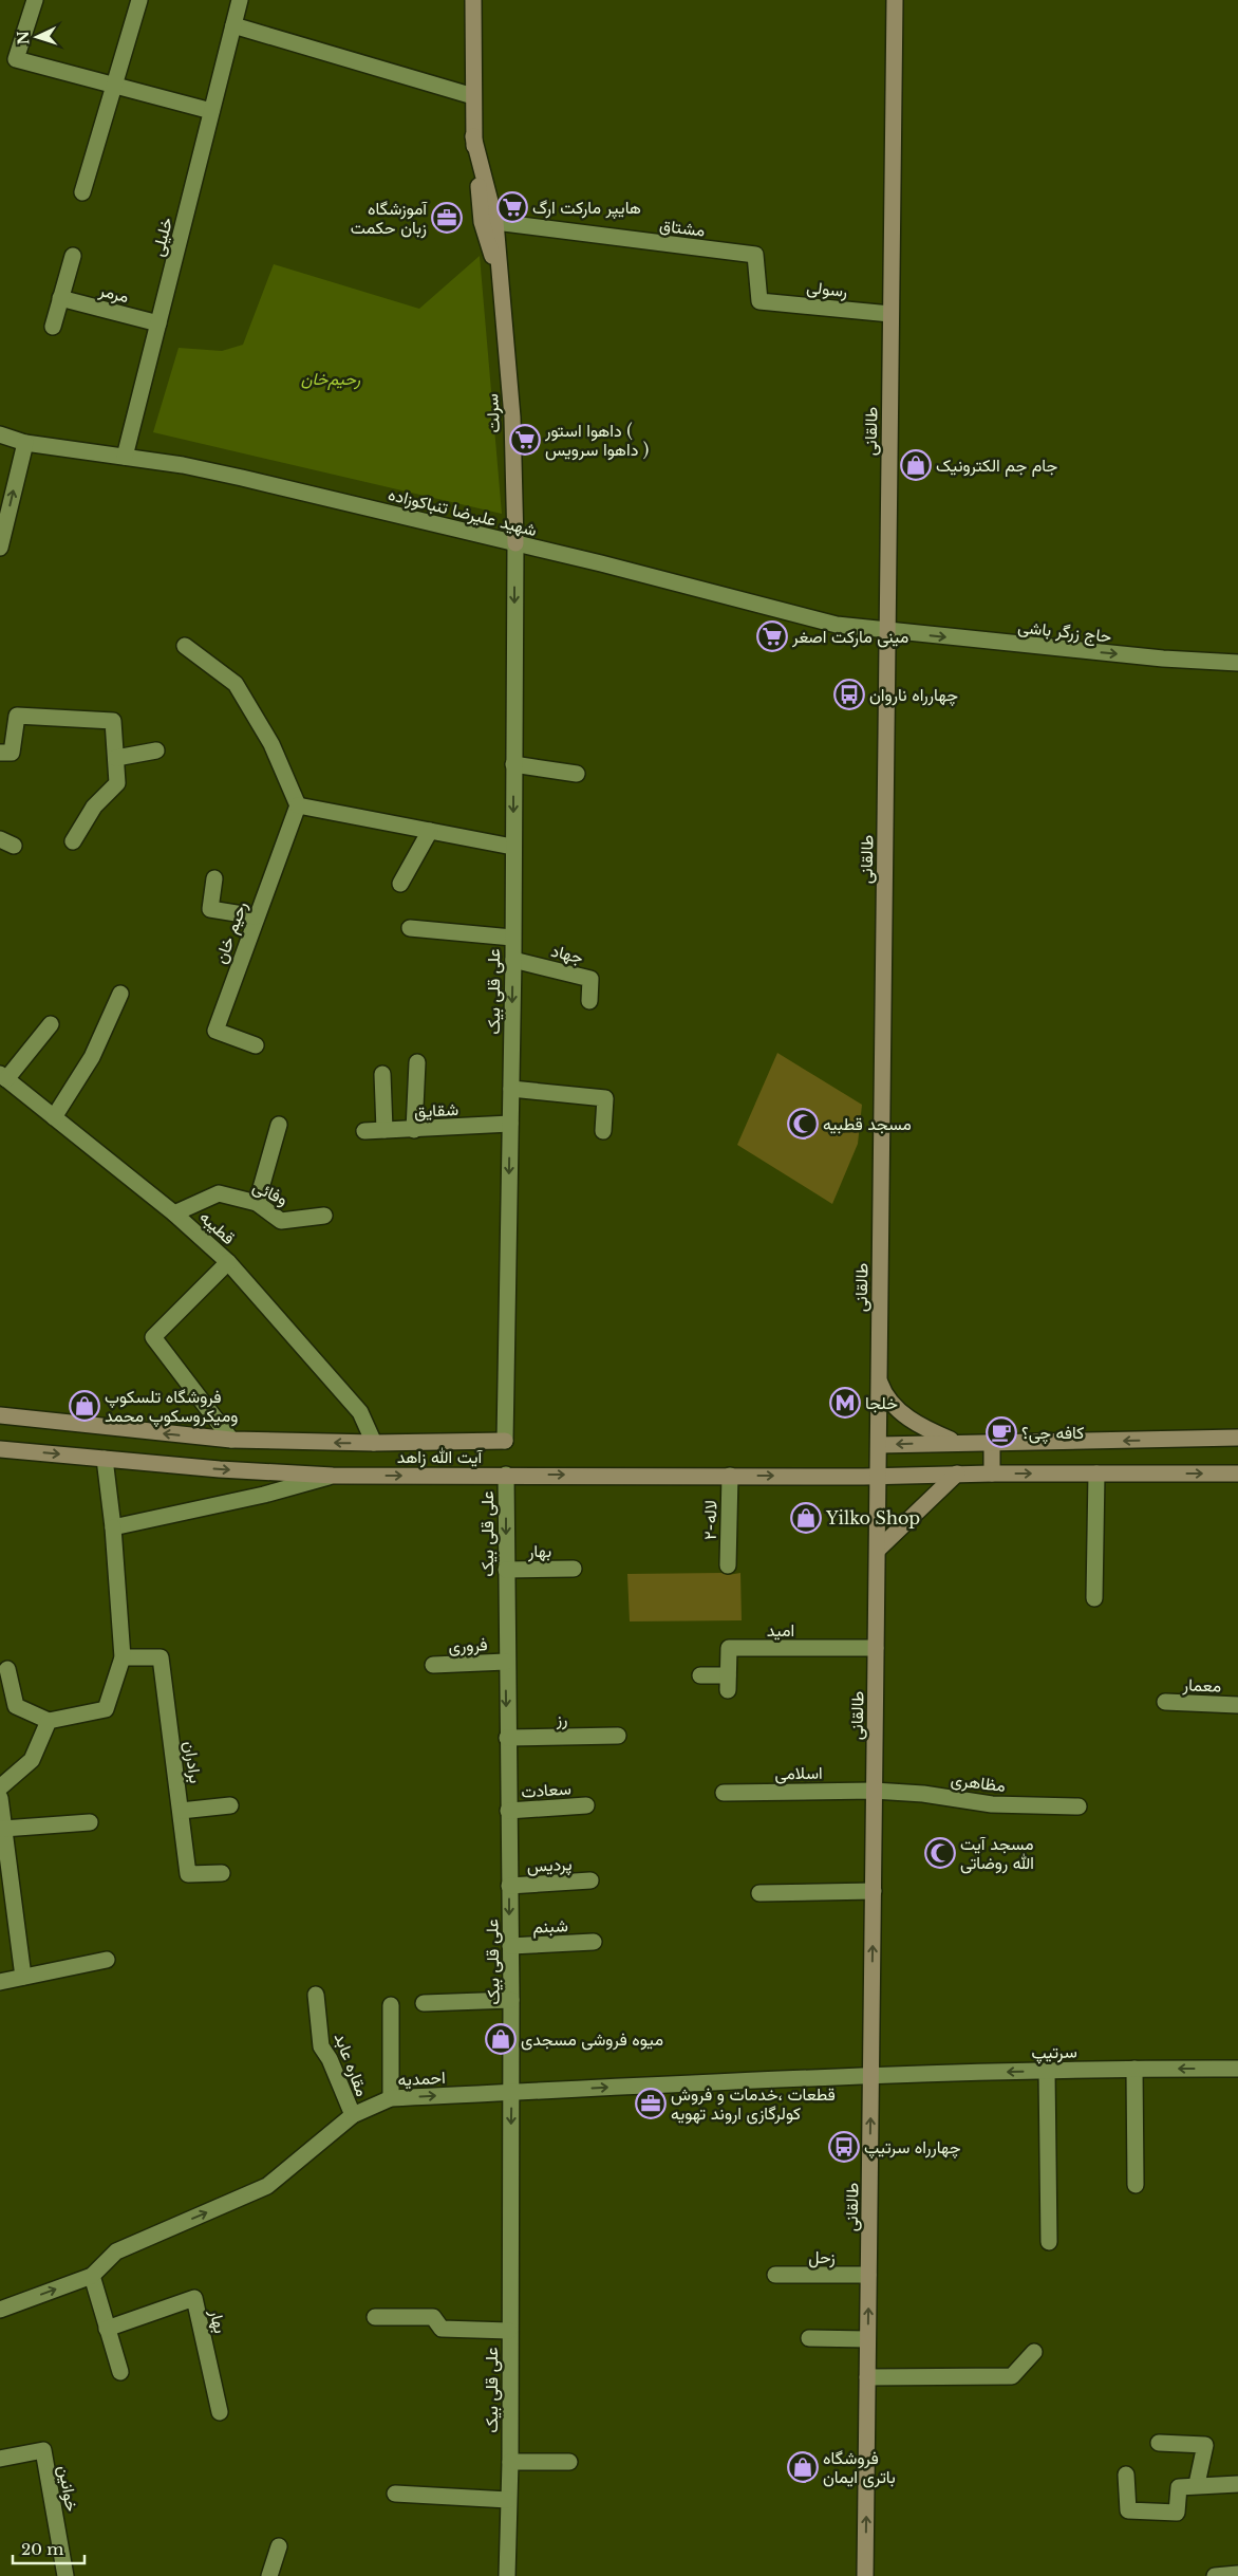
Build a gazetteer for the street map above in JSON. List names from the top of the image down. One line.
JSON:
{"streets":{"main road":["سرلت","طالقانی","آیت الله زاهد"],"street":["مشتاق","خلیلی","رسولی","مرمر","شهید علیرضا تنباکوزاده","حاج زرگر باشی","رحیم خان","جهاد","علی قلی بیک","شقایق","وفائی","قطیبه","۲-لاله","بهار","امید","فروری","معمار","رز","برادران","اسلامی","مظاهری","سعادت","پردیس","شبنم","سرتیپ","مقاره عابد","احمدیه","زحل","خوانین"]},"crossings":[["مشتاق","رسولی"],["مشتاق","سرلت"],["خلیلی","مرمر"],["خلیلی","شهید علیرضا تنباکوزاده"],["رسولی","طالقانی"],["سرلت","شهید علیرضا تنباکوزاده"],["سرلت","علی قلی بیک"],["طالقانی","شهید علیرضا تنباکوزاده"],["طالقانی","حاج زرگر باشی"],["طالقانی","آیت الله زاهد"],["طالقانی","امید"],["طالقانی","اسلامی"],["طالقانی","مظاهری"],["طالقانی","سرتیپ"],["طالقانی","احمدیه"],["طالقانی","زحل"],["شهید علیرضا تنباکوزاده","حاج زرگر باشی"],["شهید علیرضا تنباکوزاده","علی قلی بیک"],["جهاد","علی قلی بیک"],["علی قلی بیک","شقایق"],["علی قلی بیک","آیت الله زاهد"],["علی قلی بیک","بهار"],["علی قلی بیک","فروری"],["علی قلی بیک","رز"],["علی قلی بیک","سعادت"],["علی قلی بیک","پردیس"],["علی قلی بیک","شبنم"],["علی قلی بیک","احمدیه"],["وفائی","قطیبه"],["قطیبه","آیت الله زاهد"],["آیت الله زاهد","۲-لاله"],["اسلامی","مظاهری"],["سرتیپ","احمدیه"],["مقاره عابد","احمدیه"]],"one_way":["حاج زرگر باشی","علی قلی بیک","سرتیپ","احمدیه"],"parks":["رحیم‌خان"],"places":{"supermarket":["هایپر مارکت ارگ","داهوا استور ( داهوا سرویس )","مینی مارکت اصغر"],"office":["آموزشگاه زبان حکمت","قطعات ،خدمات و فروش کولرگازی اروند تهویه"],"shop":["جام جم الکترونیک","فروشگاه تلسکوپ ومیکروسکوپ محمد","Yilko Shop","میوه فروشی مسجدی","فروشگاه باتری ایمان"],"bus stop":["چهارراه ناروان","چهارراه سرتیپ"],"mosque":["مسجد قطبیه","مسجد آیت الله روضاتی"],"metro station":["خلجا"],"cafe":["کافه چی؟"]},"scale_bar":"20 m","north":"left"}
